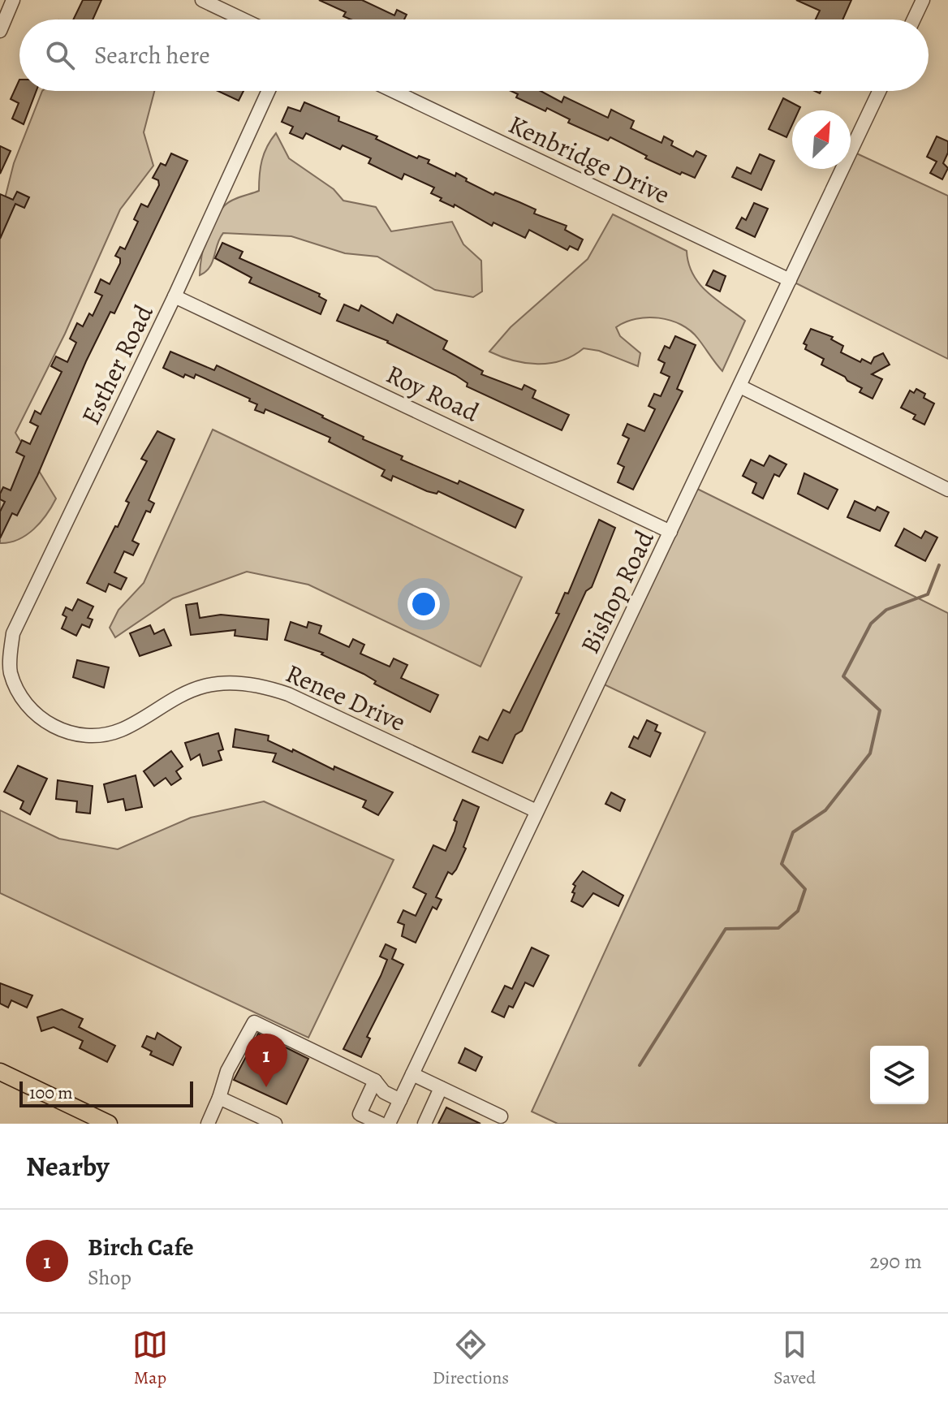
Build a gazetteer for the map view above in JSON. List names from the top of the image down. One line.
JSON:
{"streets":{"street":["Kenbridge Drive","Esther Road","Roy Road","Bishop Road","Renee Drive"]},"crossings":[["Kenbridge Drive","Bishop Road"],["Esther Road","Roy Road"],["Esther Road","Renee Drive"],["Roy Road","Bishop Road"],["Bishop Road","Renee Drive"]],"scale_bar":"100 m","north":"top right","page":{"search":"Search here","pins":"1","scale":"100 m","heading":"Nearby","list":[{"mark":"1","name":"Birch Cafe","note":"Shop","value":"290 m"}],"nav":["Map","Directions","Saved"]}}
